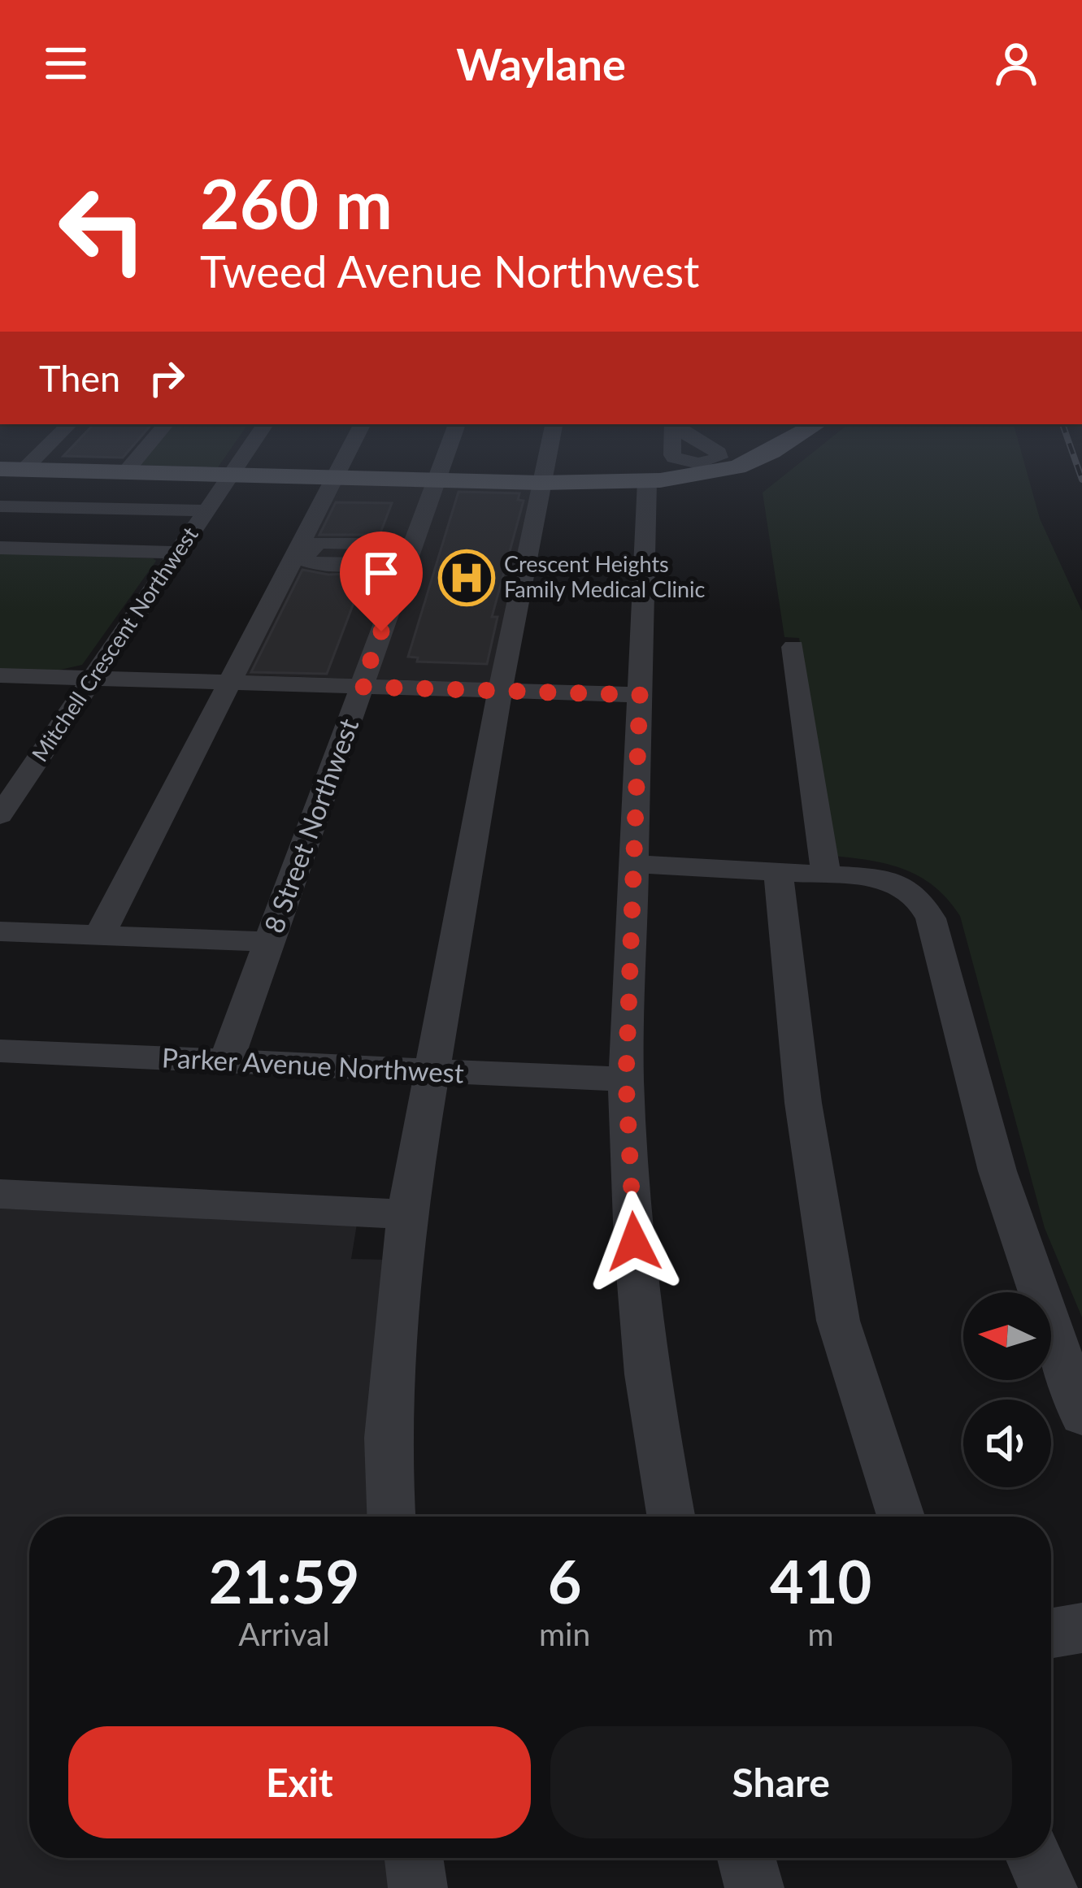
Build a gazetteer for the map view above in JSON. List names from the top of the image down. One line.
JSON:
{"streets":{"street":["Mitchell Crescent Northwest","8 Street Northwest","Parker Avenue Northwest"]},"crossings":[["8 Street Northwest","Parker Avenue Northwest"]],"places":{"hospital":["Crescent Heights Family Medical Clinic"]},"north":"left","page":{"header":"Waylane","turn":["260 m","Tweed Avenue Northwest"],"then":"Then","eta":["21:59","Arrival","6","min","410","m"],"buttons":["Exit","Share"]}}
